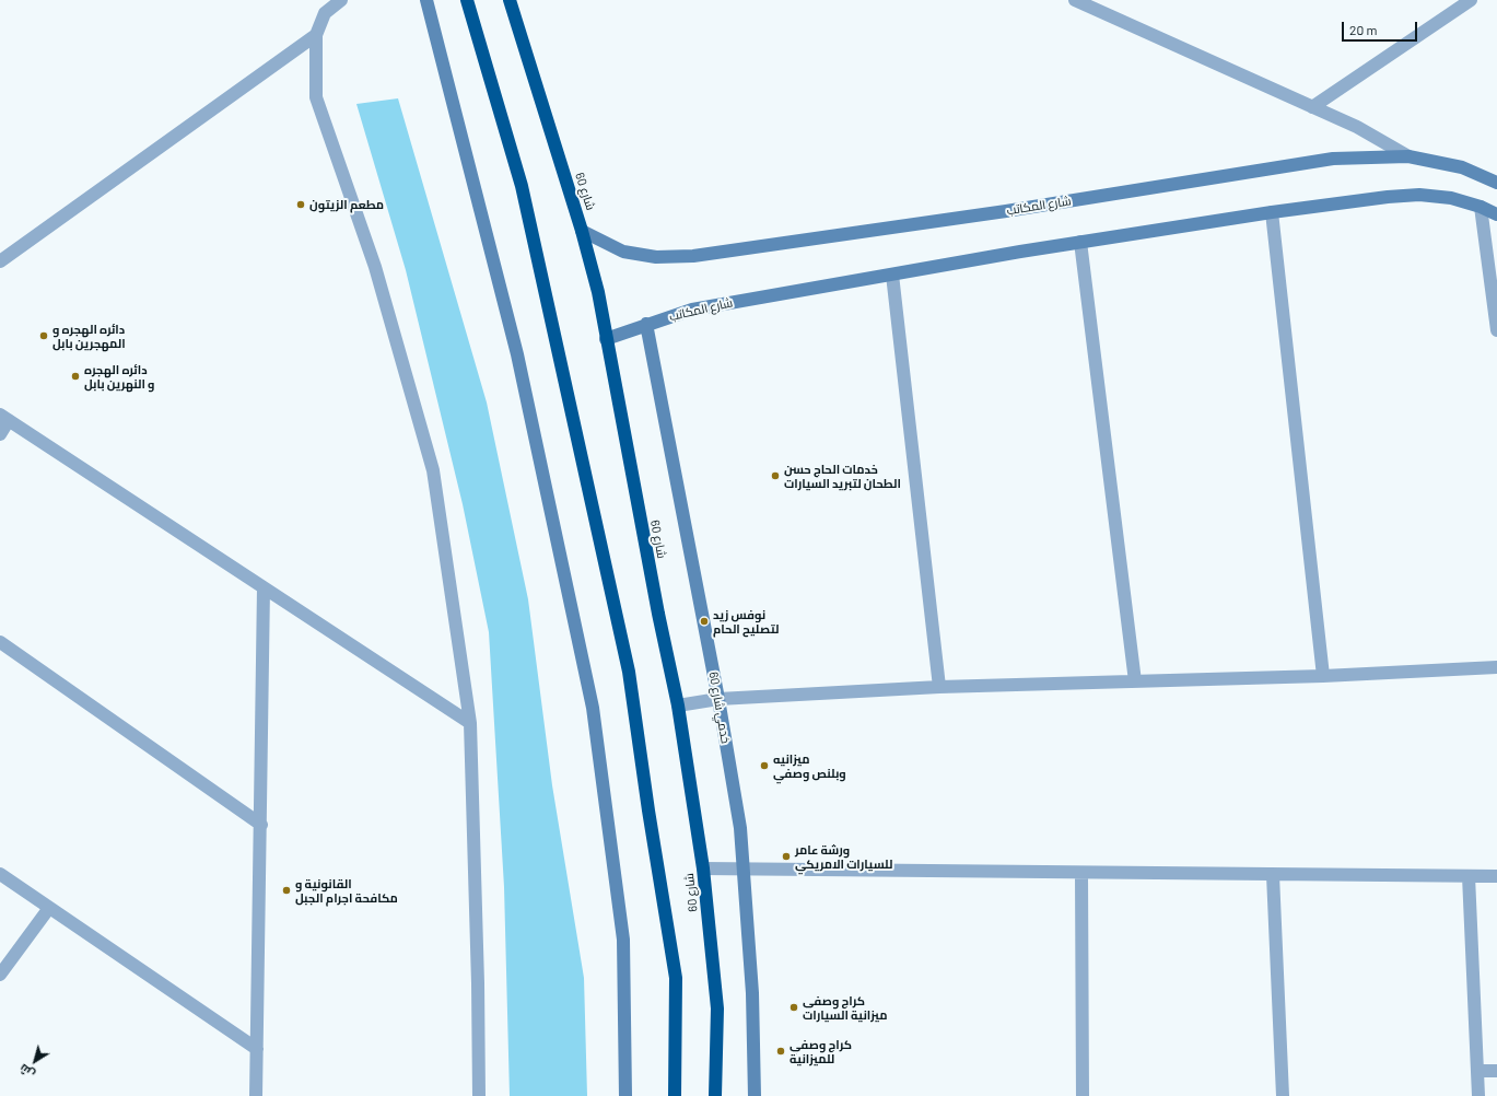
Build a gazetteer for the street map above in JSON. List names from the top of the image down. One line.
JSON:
{"streets":{"highway":["شارع 60"],"main road":["شارع المکاتب","خدمي شارع 60"]},"crossings":[["شارع 60","شارع المکاتب"],["شارع المکاتب","خدمي شارع 60"]],"places":["مطعم الزيتون","دائره الهجره و المهجرين بابل","دائره الهجره و النهرين بابل","خدمات الحاج حسن الطحان لتبريد السيارات","نوفس زيد لتصليح الحام","ميزانيه وبلنص وصفي","ورشة عامر للسيارات الامريكي","القانونية و مكافحة اجرام الجبل","كراج وصفي ميزانية السيارات","كراج وصفي للميزانية"],"scale_bar":"20 m","north":"bottom left"}
